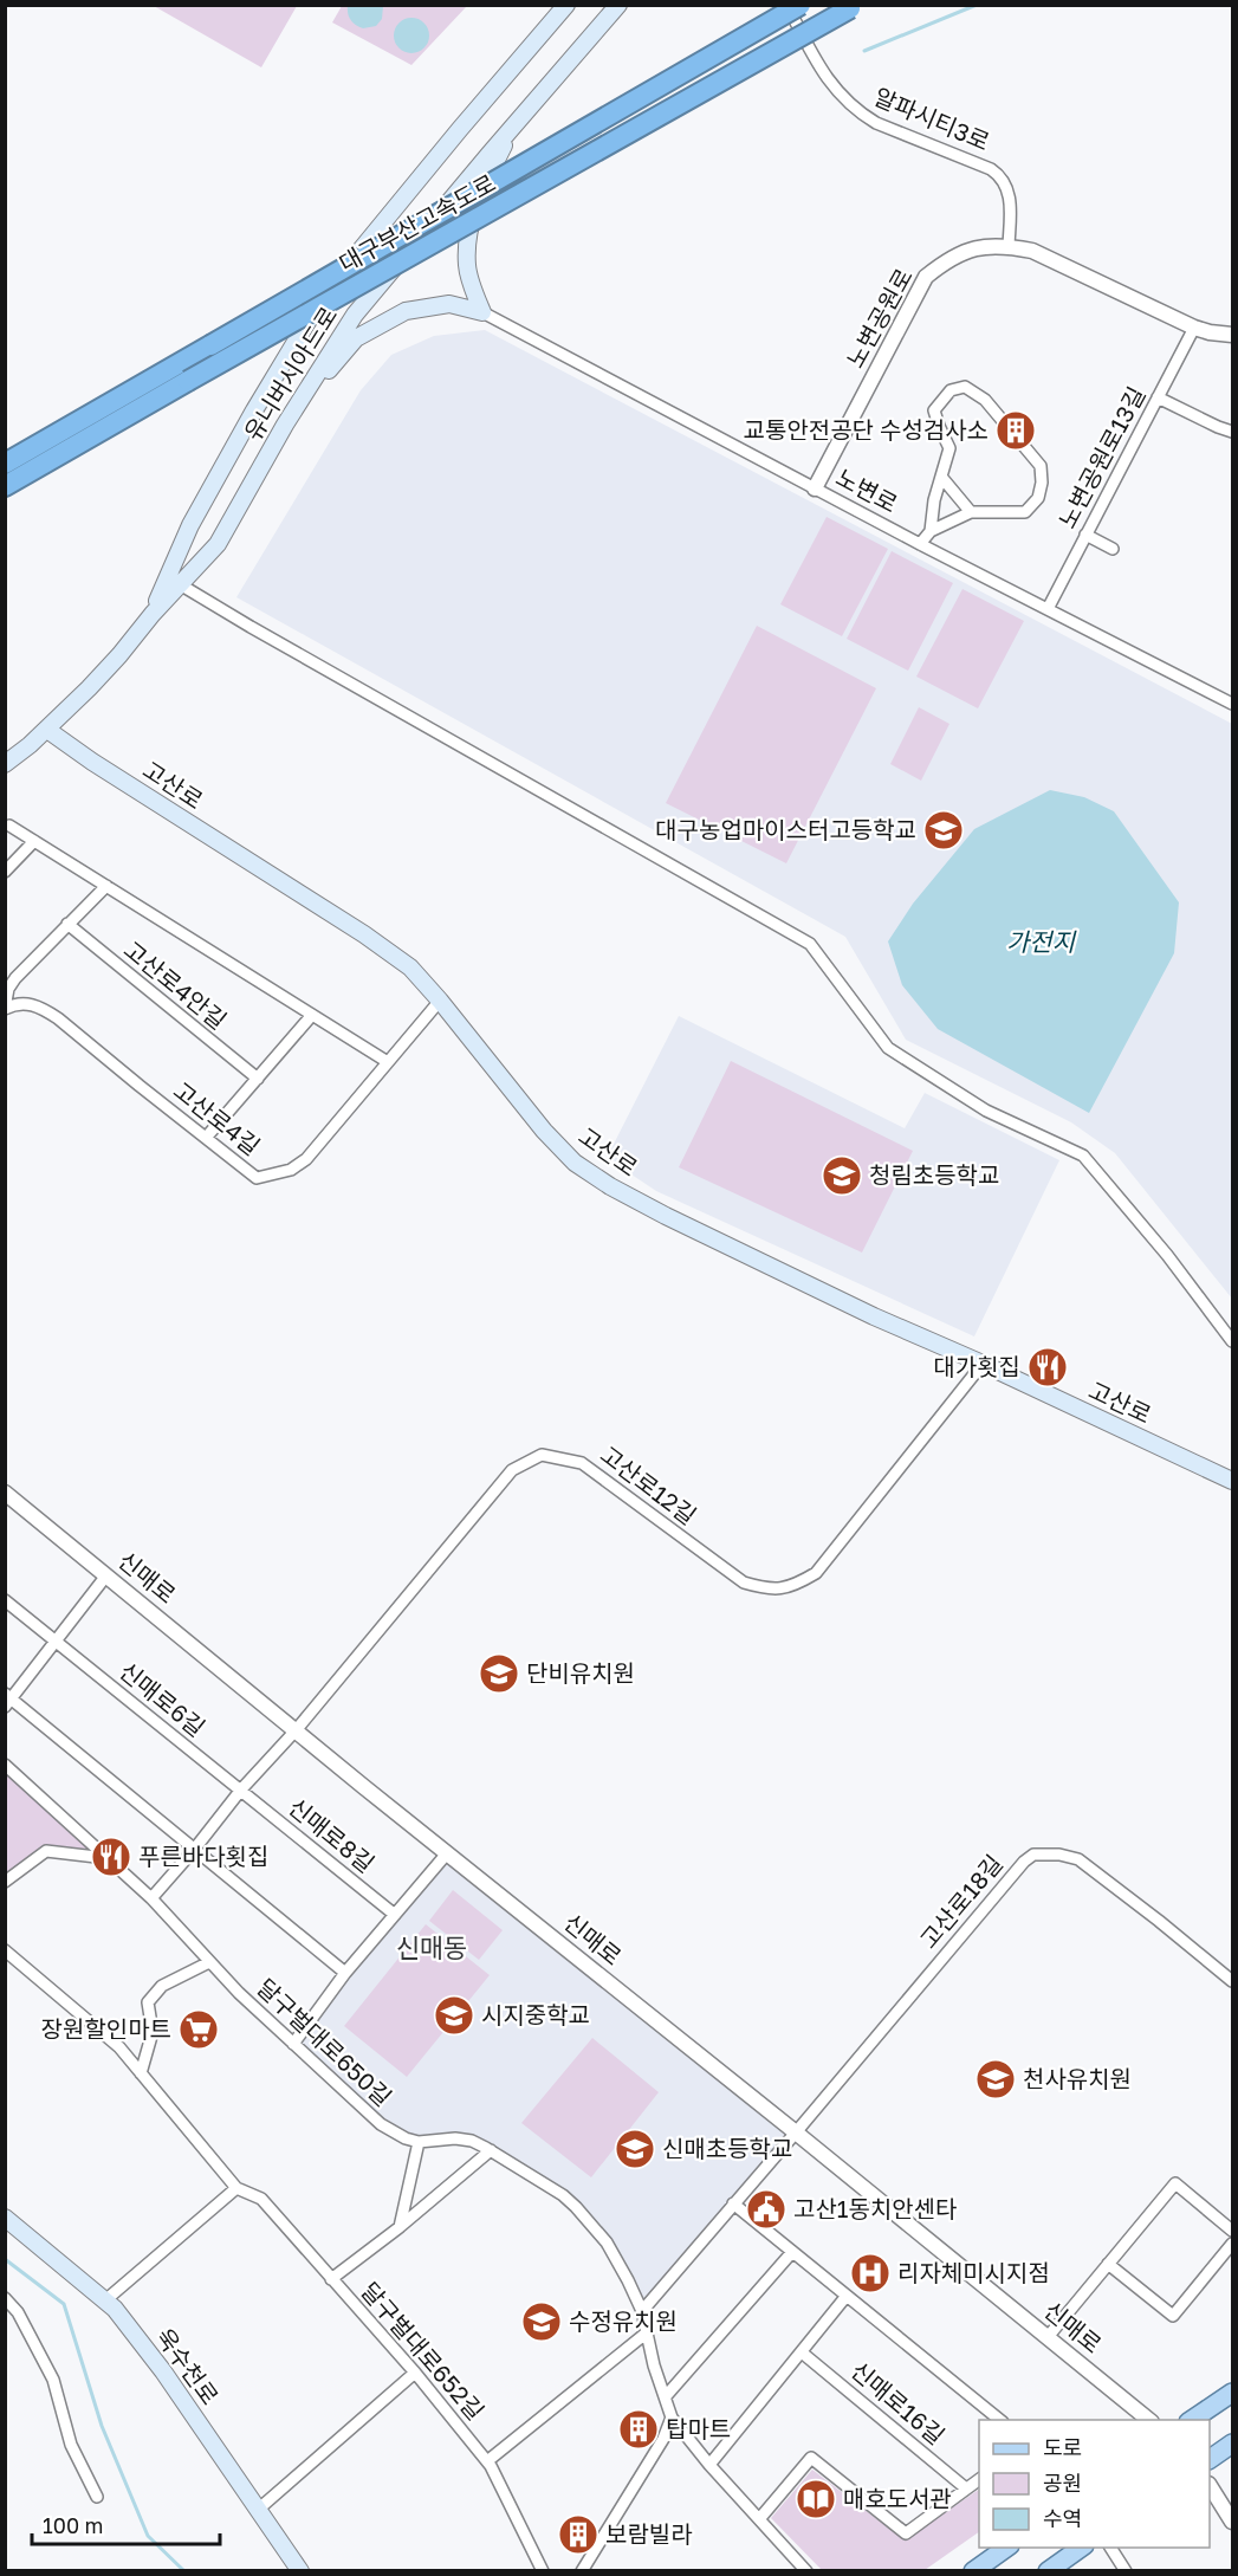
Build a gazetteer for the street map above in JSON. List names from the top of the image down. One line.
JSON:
{"streets":{"highway":["대구부산고속도로"],"main road":["유니버시아드로","고산로","욱수천로"],"street":["알파시티3로","노변공원로","노변공원로13길","노변로","고산로4안길","고산로4길","고산로12길","신매로","신매로6길","신매로8길","고산로18길","달구벌대로650길","달구벌대로652길","신매로16길"]},"crossings":[["알파시티3로","노변공원로"],["노변공원로","노변공원로13길"],["노변공원로","노변로"],["유니버시아드로","고산로"],["노변공원로13길","노변로"],["고산로","고산로4길"],["고산로","고산로12길"],["고산로4안길","고산로4길"],["고산로12길","신매로"],["신매로","고산로18길"],["신매로6길","신매로8길"]],"districts":["신매동"],"water":["가전지"],"places":{"building":["교통안전공단 수성검사소","탑마트","보람빌라"],"school or university":["대구농업마이스터고등학교","청림초등학교","단비유치원","시지중학교","천사유치원","신매초등학교","수정유치원"],"restaurant":["대가횟집","푸른바다횟집"],"supermarket":["장원할인마트"],"public building":["고산1동치안센타"],"hospital":["리자체미시지점"],"library":["매호도서관"]},"legend":["도로","공원","수역"],"scale_bar":"100 m"}
